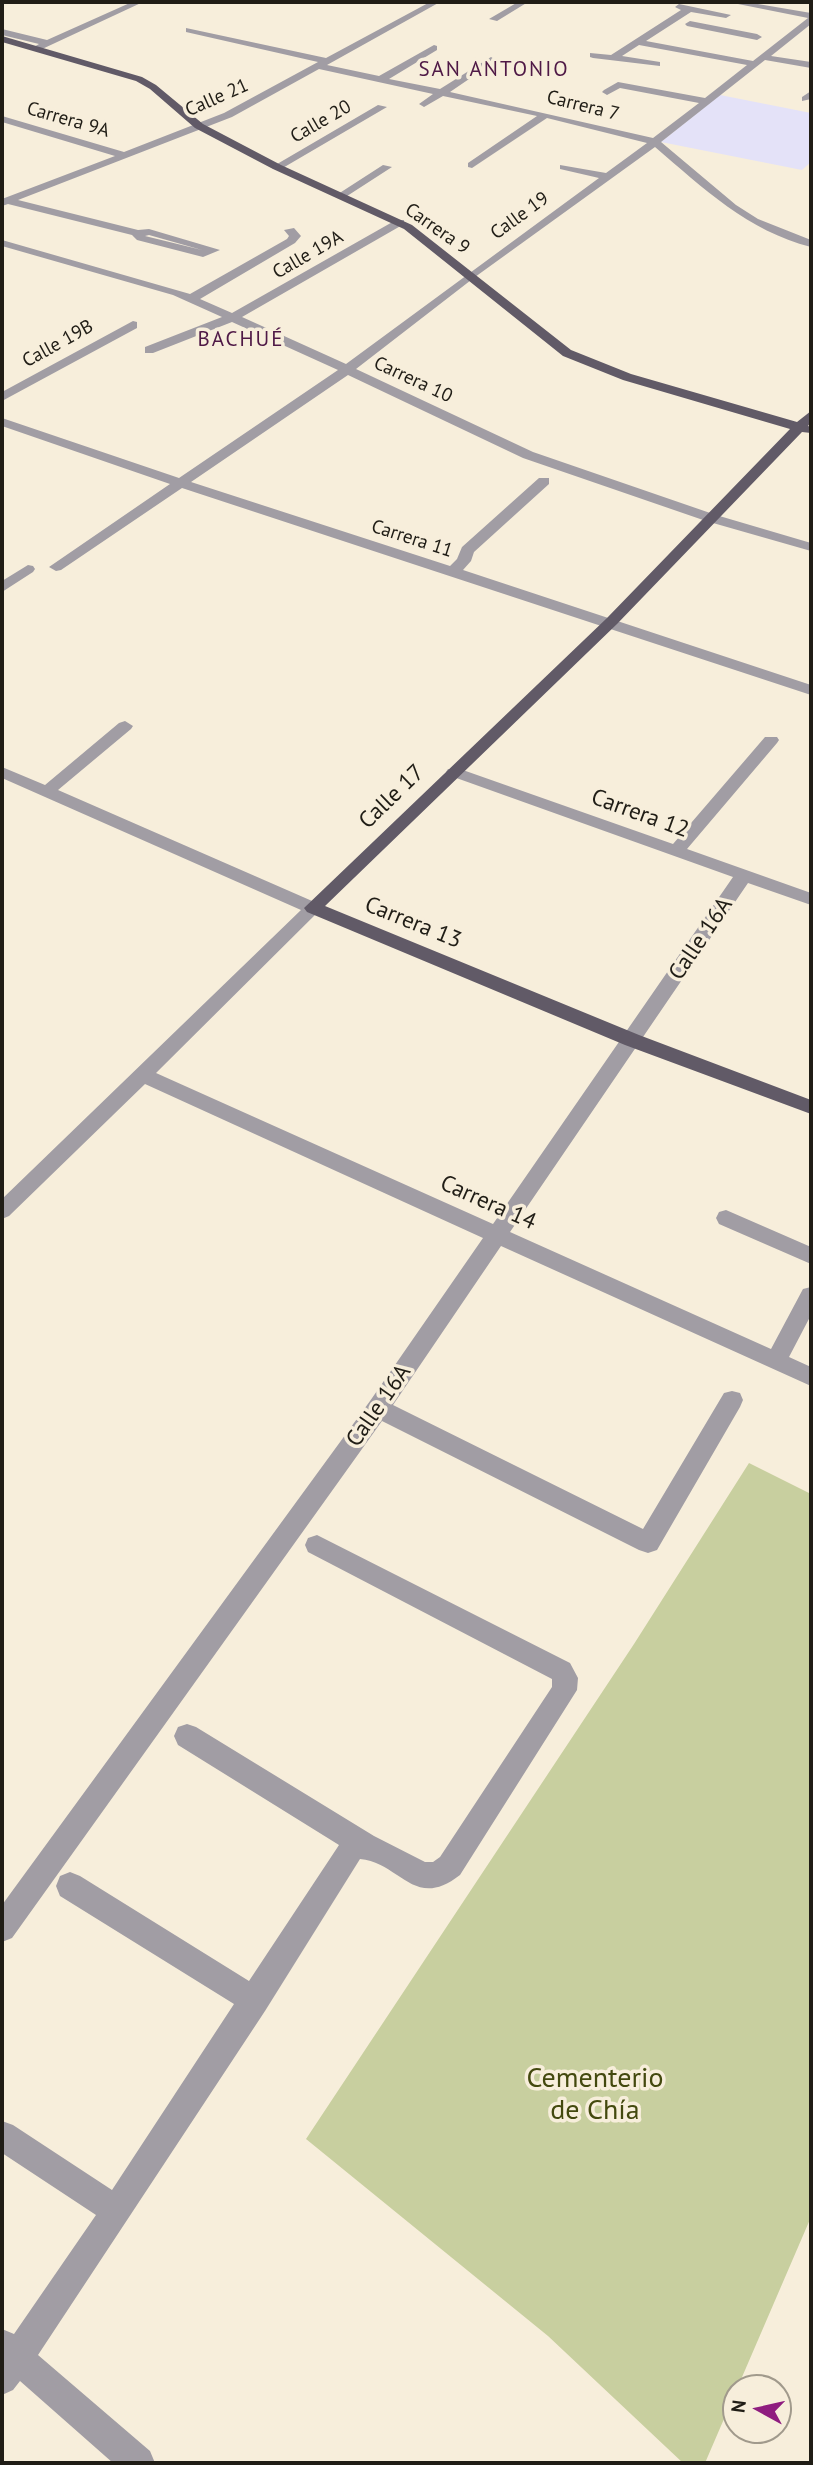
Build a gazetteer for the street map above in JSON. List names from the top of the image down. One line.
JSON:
{"streets":{"main road":["Carrera 9","Calle 17","Carrera 13"],"street":["Calle 21","Carrera 7","Carrera 9A","Calle 20","Calle 19","Calle 19A","Calle 19B","Carrera 10","Carrera 11","Carrera 12","Calle 16A","Carrera 14"]},"crossings":[["Calle 21","Carrera 7"],["Calle 21","Carrera 9A"],["Calle 21","Carrera 9"],["Carrera 7","Calle 19"],["Calle 20","Carrera 9"],["Calle 19","Carrera 9"],["Calle 19","Carrera 10"],["Calle 19","Carrera 11"],["Carrera 9","Calle 19A"],["Carrera 9","Calle 17"],["Calle 19A","Carrera 10"],["Carrera 10","Calle 17"],["Carrera 11","Calle 17"],["Calle 17","Carrera 12"],["Calle 17","Carrera 13"],["Calle 17","Carrera 14"],["Carrera 12","Calle 16A"],["Carrera 13","Calle 16A"],["Calle 16A","Carrera 14"]],"districts":["SAN ANTONIO","BACHUÉ"],"parks":["Cementerio de Chía"],"north":"left"}
